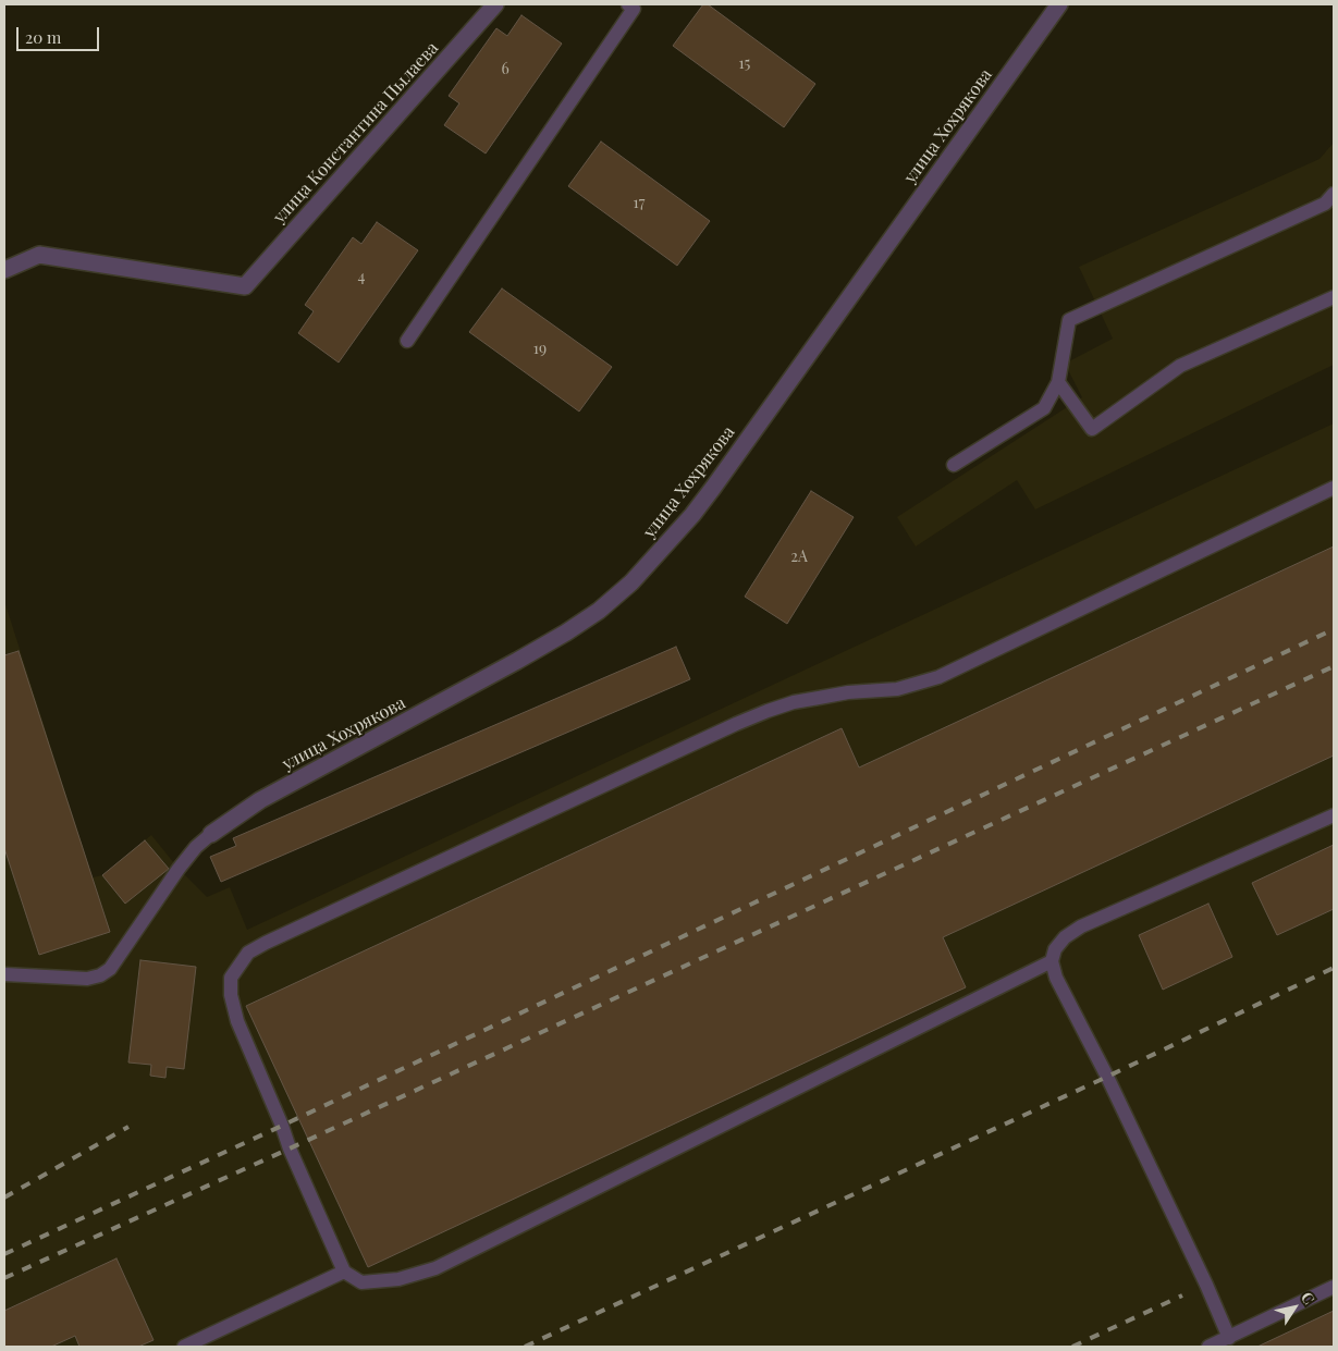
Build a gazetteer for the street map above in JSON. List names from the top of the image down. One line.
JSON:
{"streets":{"street":["улица Хохрякова","улица Константина Пылаева"]},"house_numbers":["15","6","17","4","19","2А"],"scale_bar":"20 m","north":"top right"}
